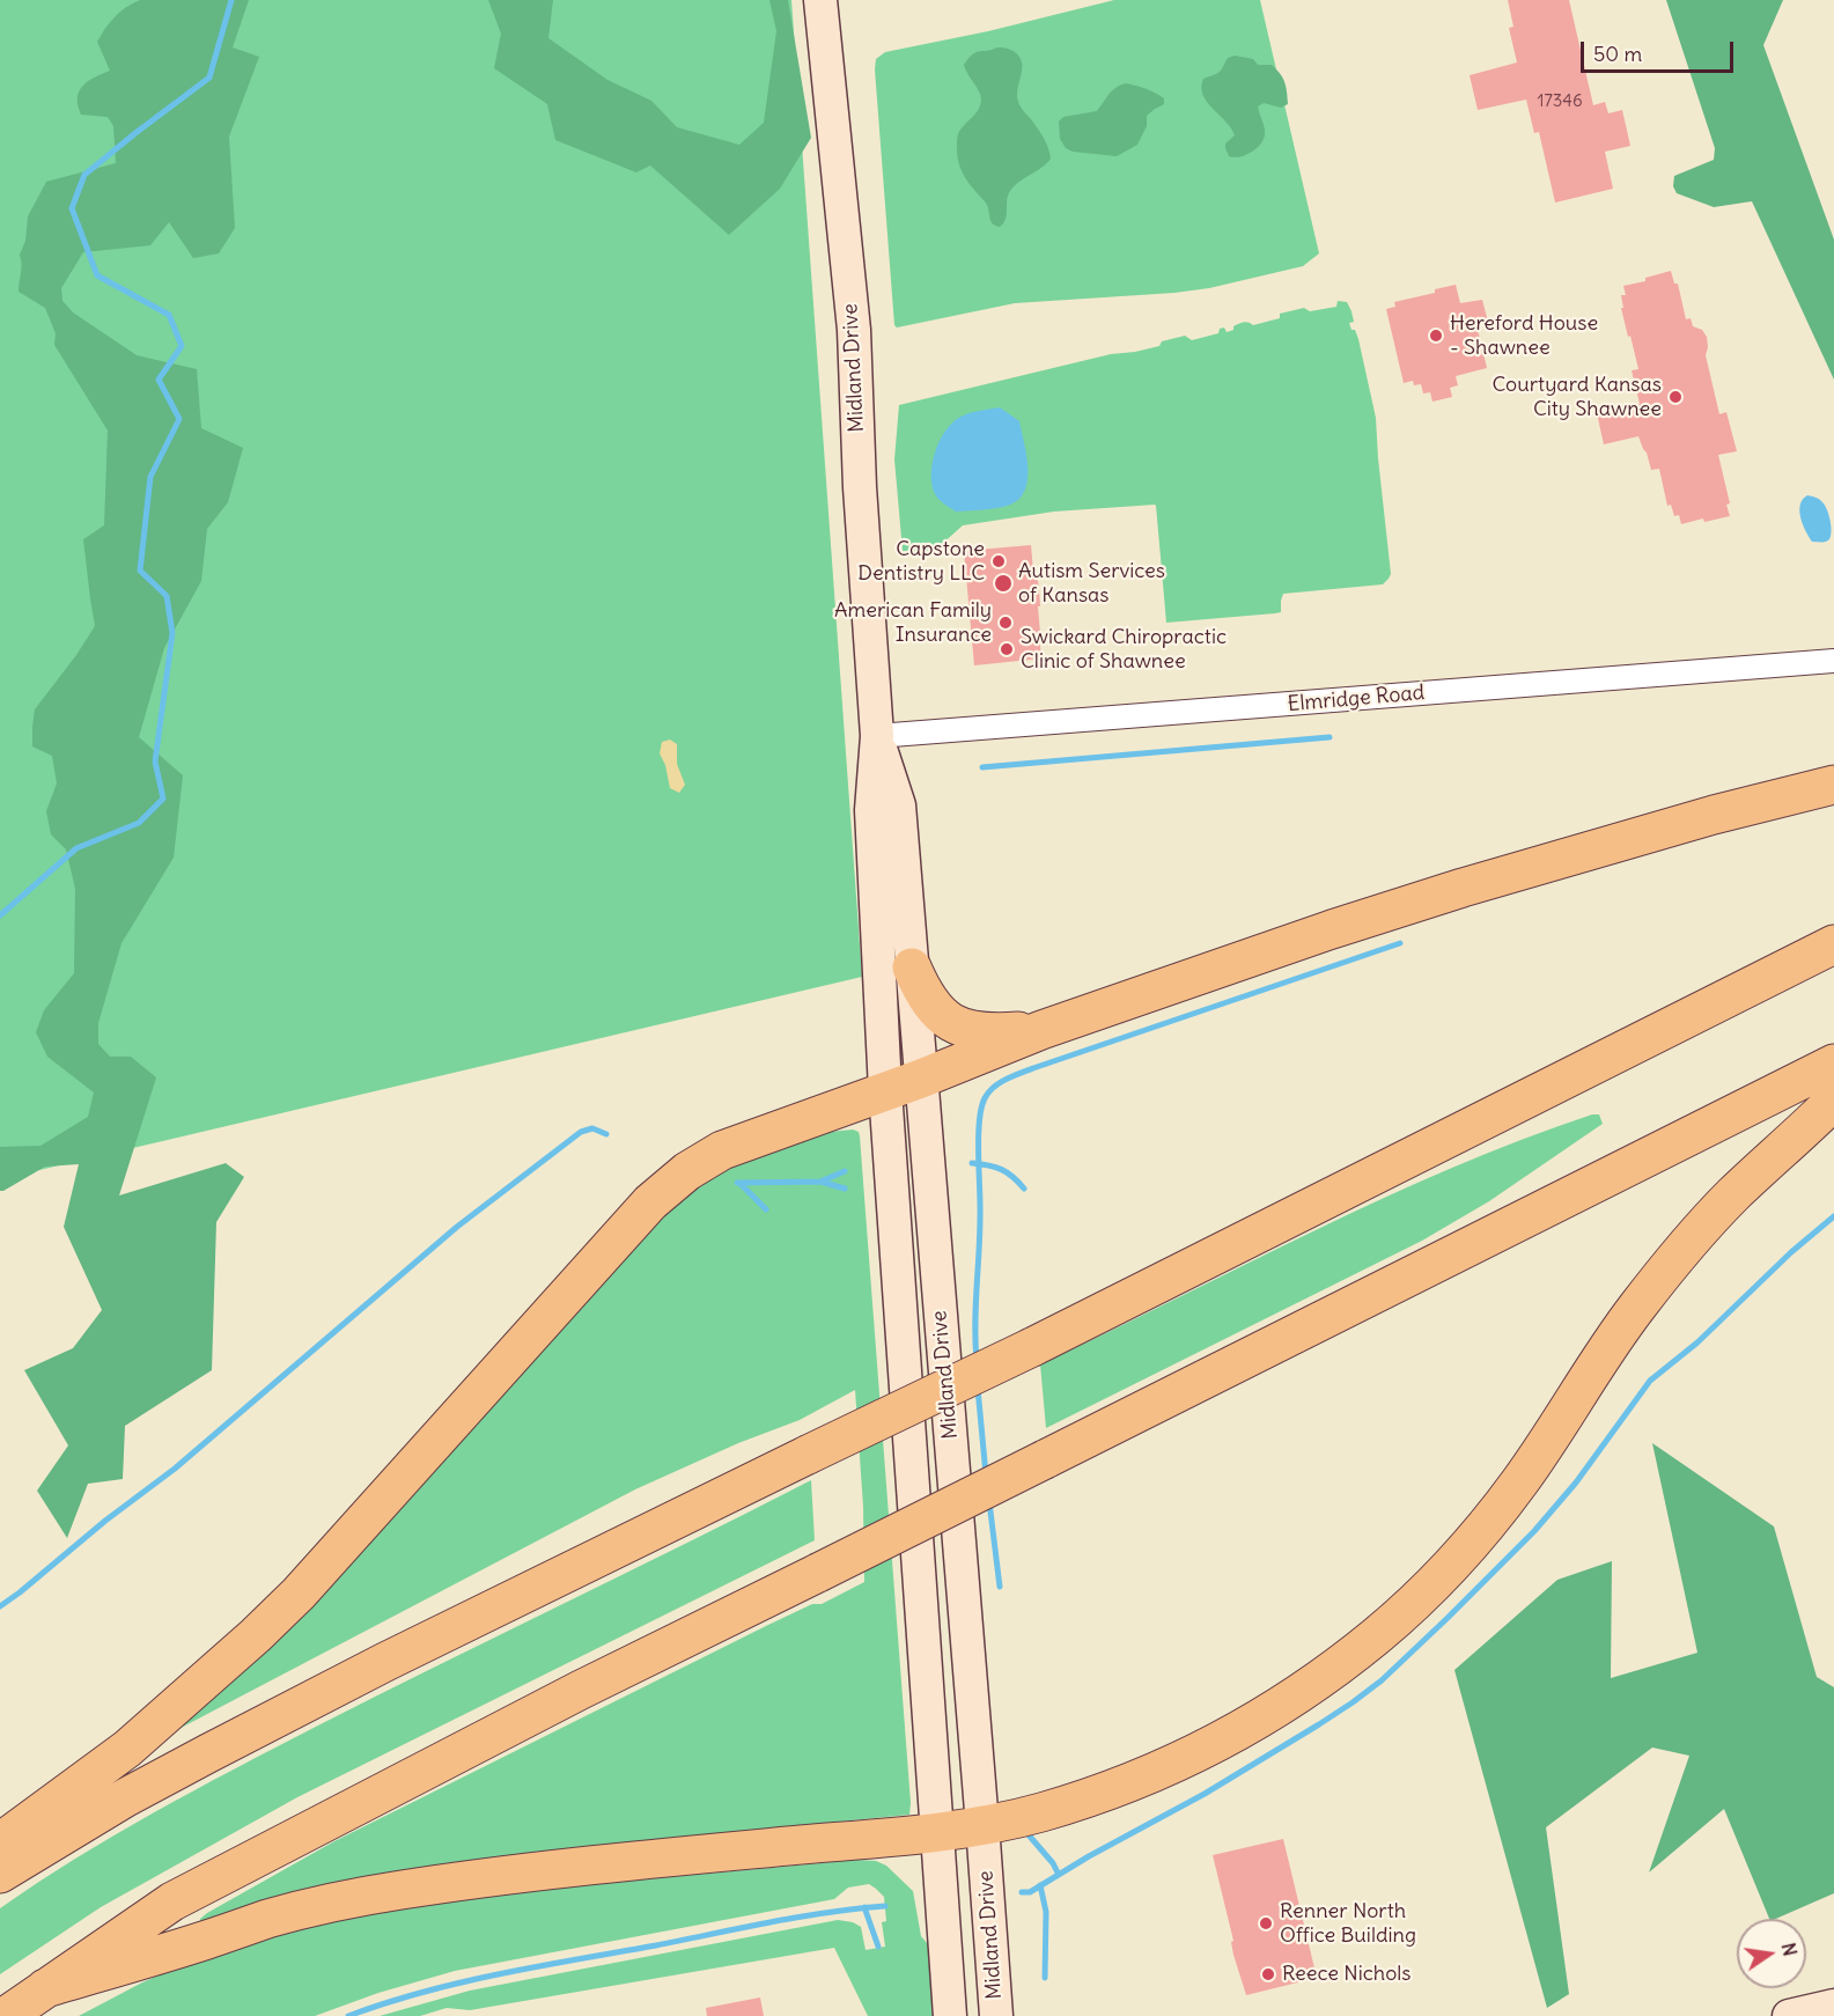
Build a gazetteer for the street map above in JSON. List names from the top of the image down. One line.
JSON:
{"streets":{"main road":["Midland Drive"],"street":["Elmridge Road"]},"crossings":[["Midland Drive","Elmridge Road"]],"places":["Hereford House - Shawnee","Courtyard Kansas City Shawnee","Capstone Dentistry LLC","Autism Services of Kansas","American Family Insurance","Swickard Chiropractic Clinic of Shawnee","Renner North Office Building","Reece Nichols"],"house_numbers":["17346"],"scale_bar":"50 m","north":"right"}
